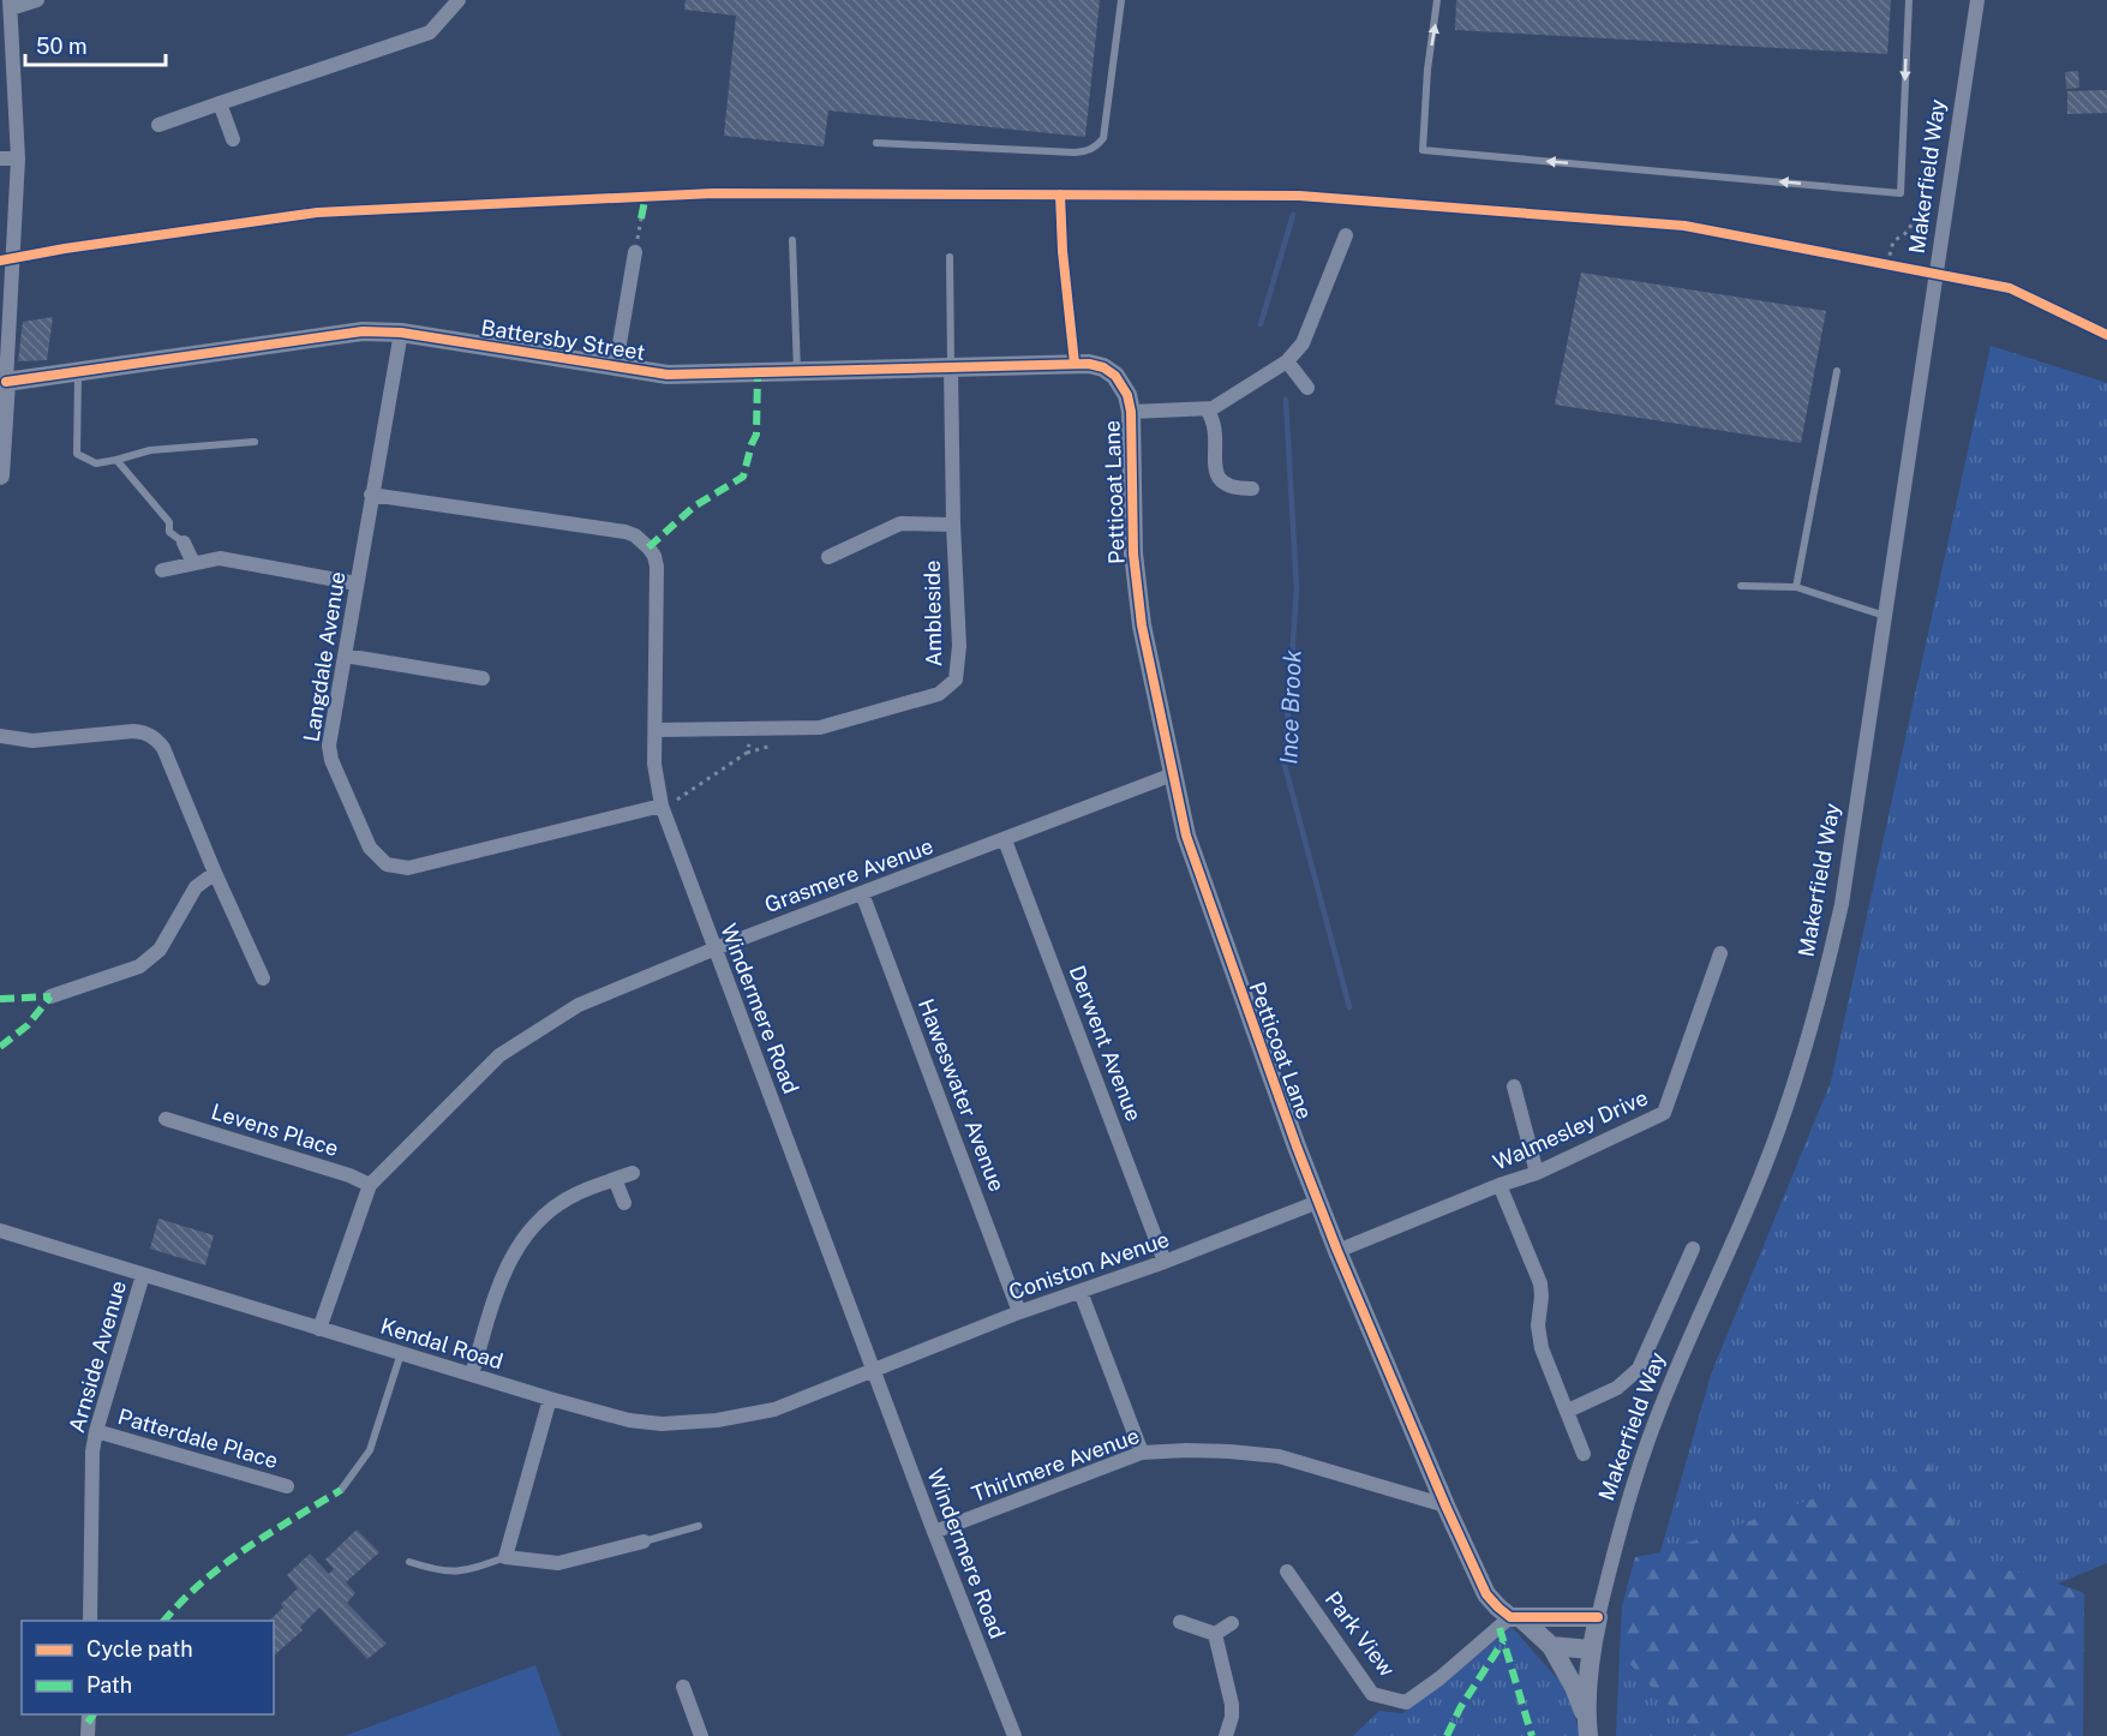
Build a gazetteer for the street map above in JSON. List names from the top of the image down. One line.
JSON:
{"streets":{"street":["Makerfield Way","Battersby Street","Petticoat Lane","Ambleside","Langdale Avenue","Grasmere Avenue","Windermere Road","Derwent Avenue","Haweswater Avenue","Levens Place","Walmesley Drive","Coniston Avenue","Kendal Road","Arnside Avenue","Patterdale Place","Thirlmere Avenue","Park View"]},"crossings":[["Makerfield Way","Petticoat Lane"],["Battersby Street","Petticoat Lane"],["Battersby Street","Ambleside"],["Battersby Street","Langdale Avenue"],["Petticoat Lane","Grasmere Avenue"],["Petticoat Lane","Walmesley Drive"],["Petticoat Lane","Coniston Avenue"],["Petticoat Lane","Thirlmere Avenue"],["Petticoat Lane","Park View"],["Ambleside","Windermere Road"],["Langdale Avenue","Windermere Road"],["Grasmere Avenue","Windermere Road"],["Grasmere Avenue","Derwent Avenue"],["Grasmere Avenue","Haweswater Avenue"],["Grasmere Avenue","Levens Place"],["Grasmere Avenue","Kendal Road"],["Windermere Road","Coniston Avenue"],["Windermere Road","Kendal Road"],["Windermere Road","Thirlmere Avenue"],["Derwent Avenue","Coniston Avenue"],["Haweswater Avenue","Coniston Avenue"],["Coniston Avenue","Kendal Road"],["Kendal Road","Arnside Avenue"],["Arnside Avenue","Patterdale Place"]],"water":["Ince Brook"],"legend":["Cycle path","Path"],"scale_bar":"50 m"}
